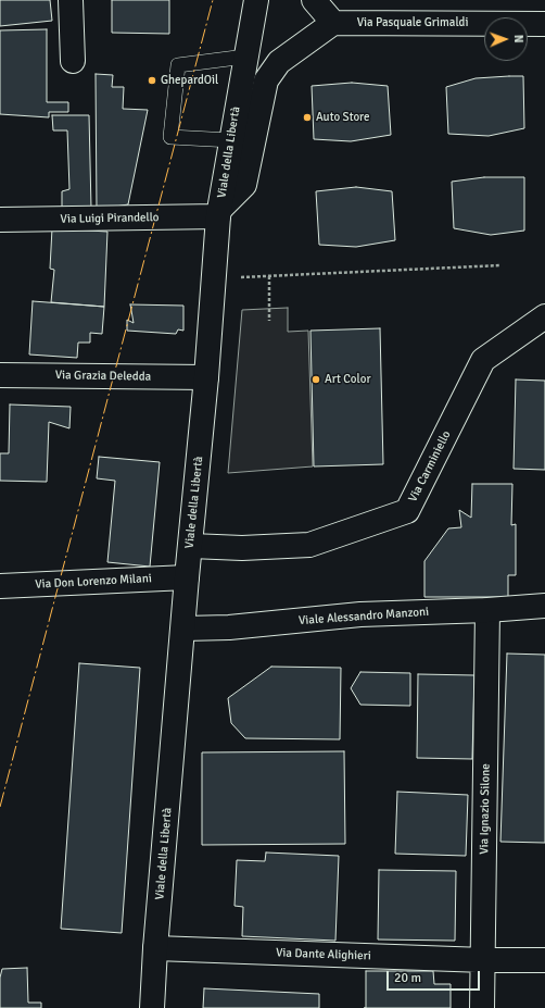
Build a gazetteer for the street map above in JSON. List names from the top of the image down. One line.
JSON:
{"streets":{"street":["Via Pasquale Grimaldi","Viale della Libertà","Via Luigi Pirandello","Via Grazia Deledda","Via Carminiello","Via Don Lorenzo Milani","Viale Alessandro Manzoni","Via Ignazio Silone","Via Dante Alighieri"]},"crossings":[["Viale della Libertà","Via Luigi Pirandello"],["Viale della Libertà","Via Grazia Deledda"],["Viale della Libertà","Via Carminiello"],["Viale della Libertà","Via Don Lorenzo Milani"],["Viale della Libertà","Viale Alessandro Manzoni"],["Viale della Libertà","Via Dante Alighieri"],["Viale Alessandro Manzoni","Via Ignazio Silone"],["Via Ignazio Silone","Via Dante Alighieri"]],"places":["GhepardOil","Auto Store","Art Color"],"scale_bar":"20 m","north":"right"}
